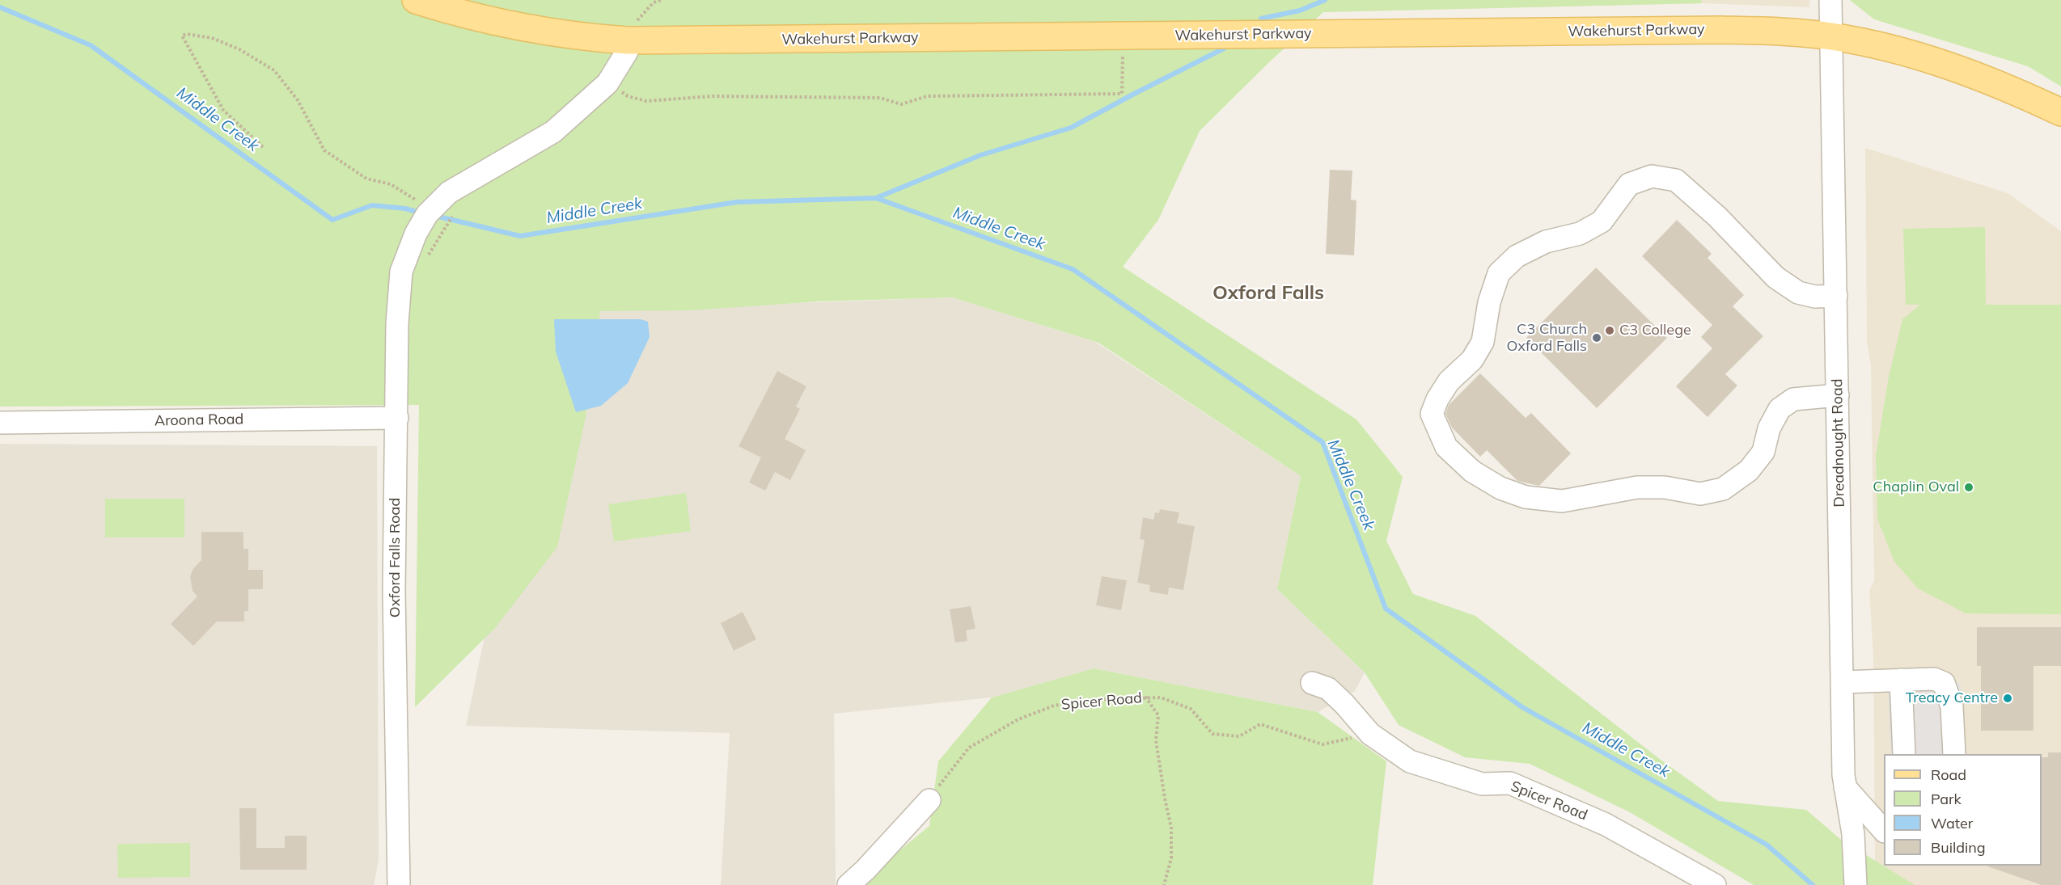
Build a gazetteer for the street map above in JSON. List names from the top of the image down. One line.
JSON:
{"streets":{"main road":["Wakehurst Parkway"],"street":["Aroona Road","Dreadnought Road","Oxford Falls Road","Spicer Road"]},"crossings":[["Wakehurst Parkway","Dreadnought Road"],["Wakehurst Parkway","Oxford Falls Road"],["Aroona Road","Oxford Falls Road"]],"districts":["Oxford Falls"],"water":["Middle Creek"],"places":["C3 College","C3 Church Oxford Falls","Chaplin Oval","Treacy Centre"],"legend":["Road","Park","Water","Building"]}
